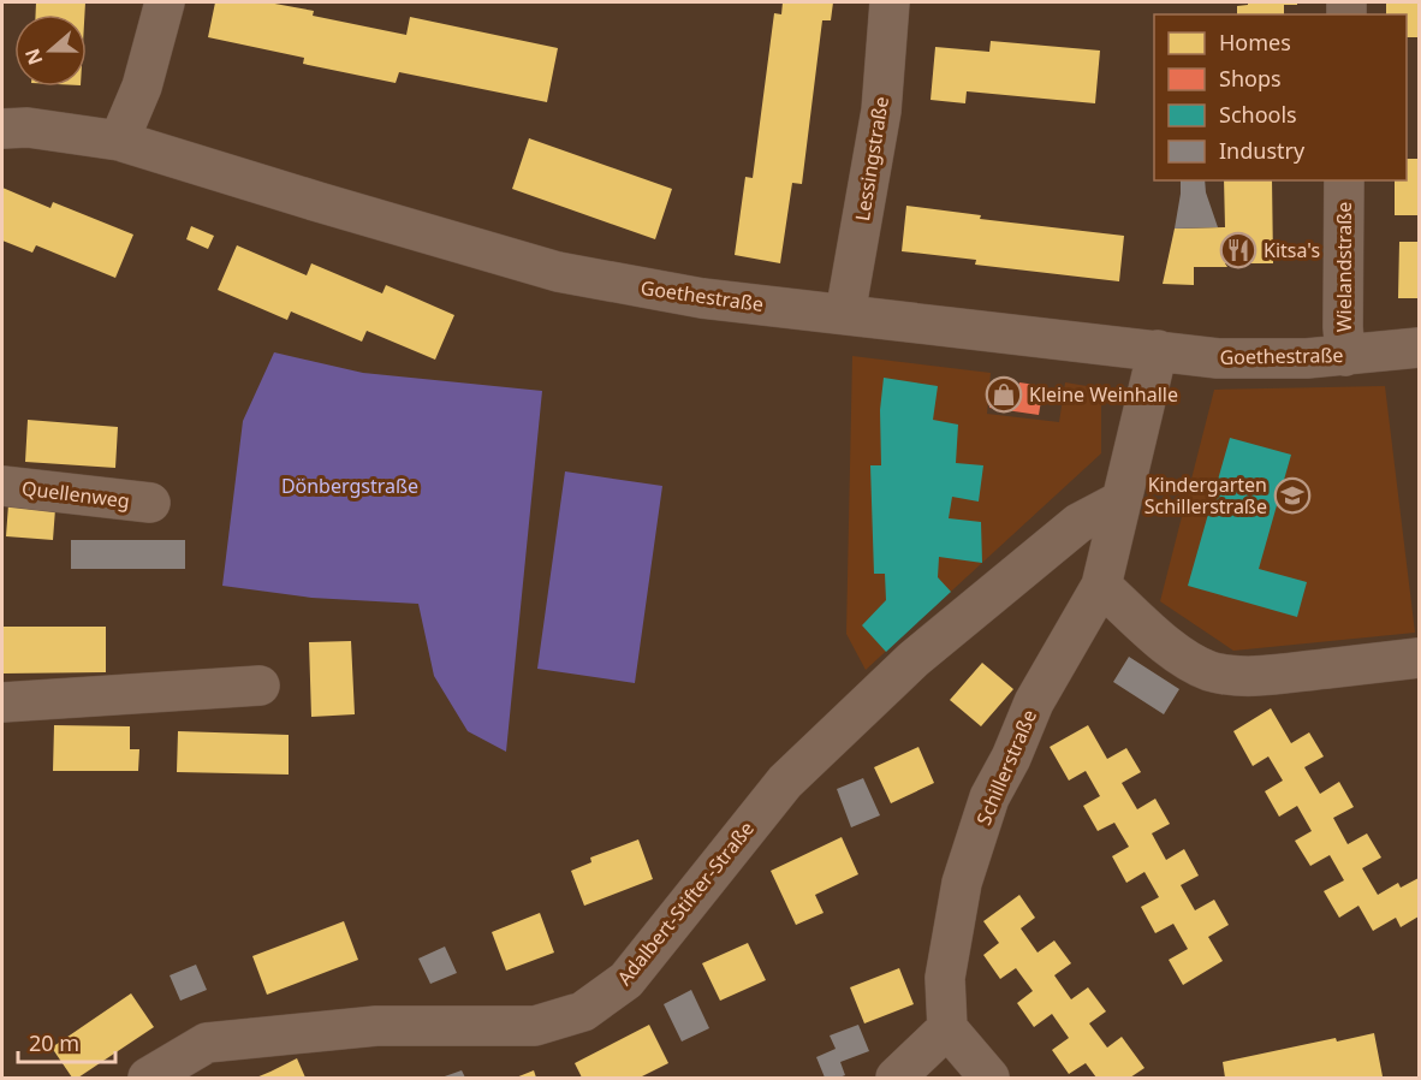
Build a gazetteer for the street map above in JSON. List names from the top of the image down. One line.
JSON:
{"streets":{"street":["Lessingstraße","Wielandstraße","Goethestraße","Quellenweg","Schillerstraße","Adalbert-Stifter-Straße"]},"crossings":[["Lessingstraße","Goethestraße"],["Wielandstraße","Goethestraße"],["Goethestraße","Schillerstraße"],["Schillerstraße","Adalbert-Stifter-Straße"]],"parks":["Dönbergstraße"],"places":{"restaurant":["Kitsa's"],"shop":["Kleine Weinhalle"],"school or university":["Kindergarten Schillerstraße"]},"legend":["Homes","Shops","Schools","Industry"],"scale_bar":"20 m","north":"left"}
